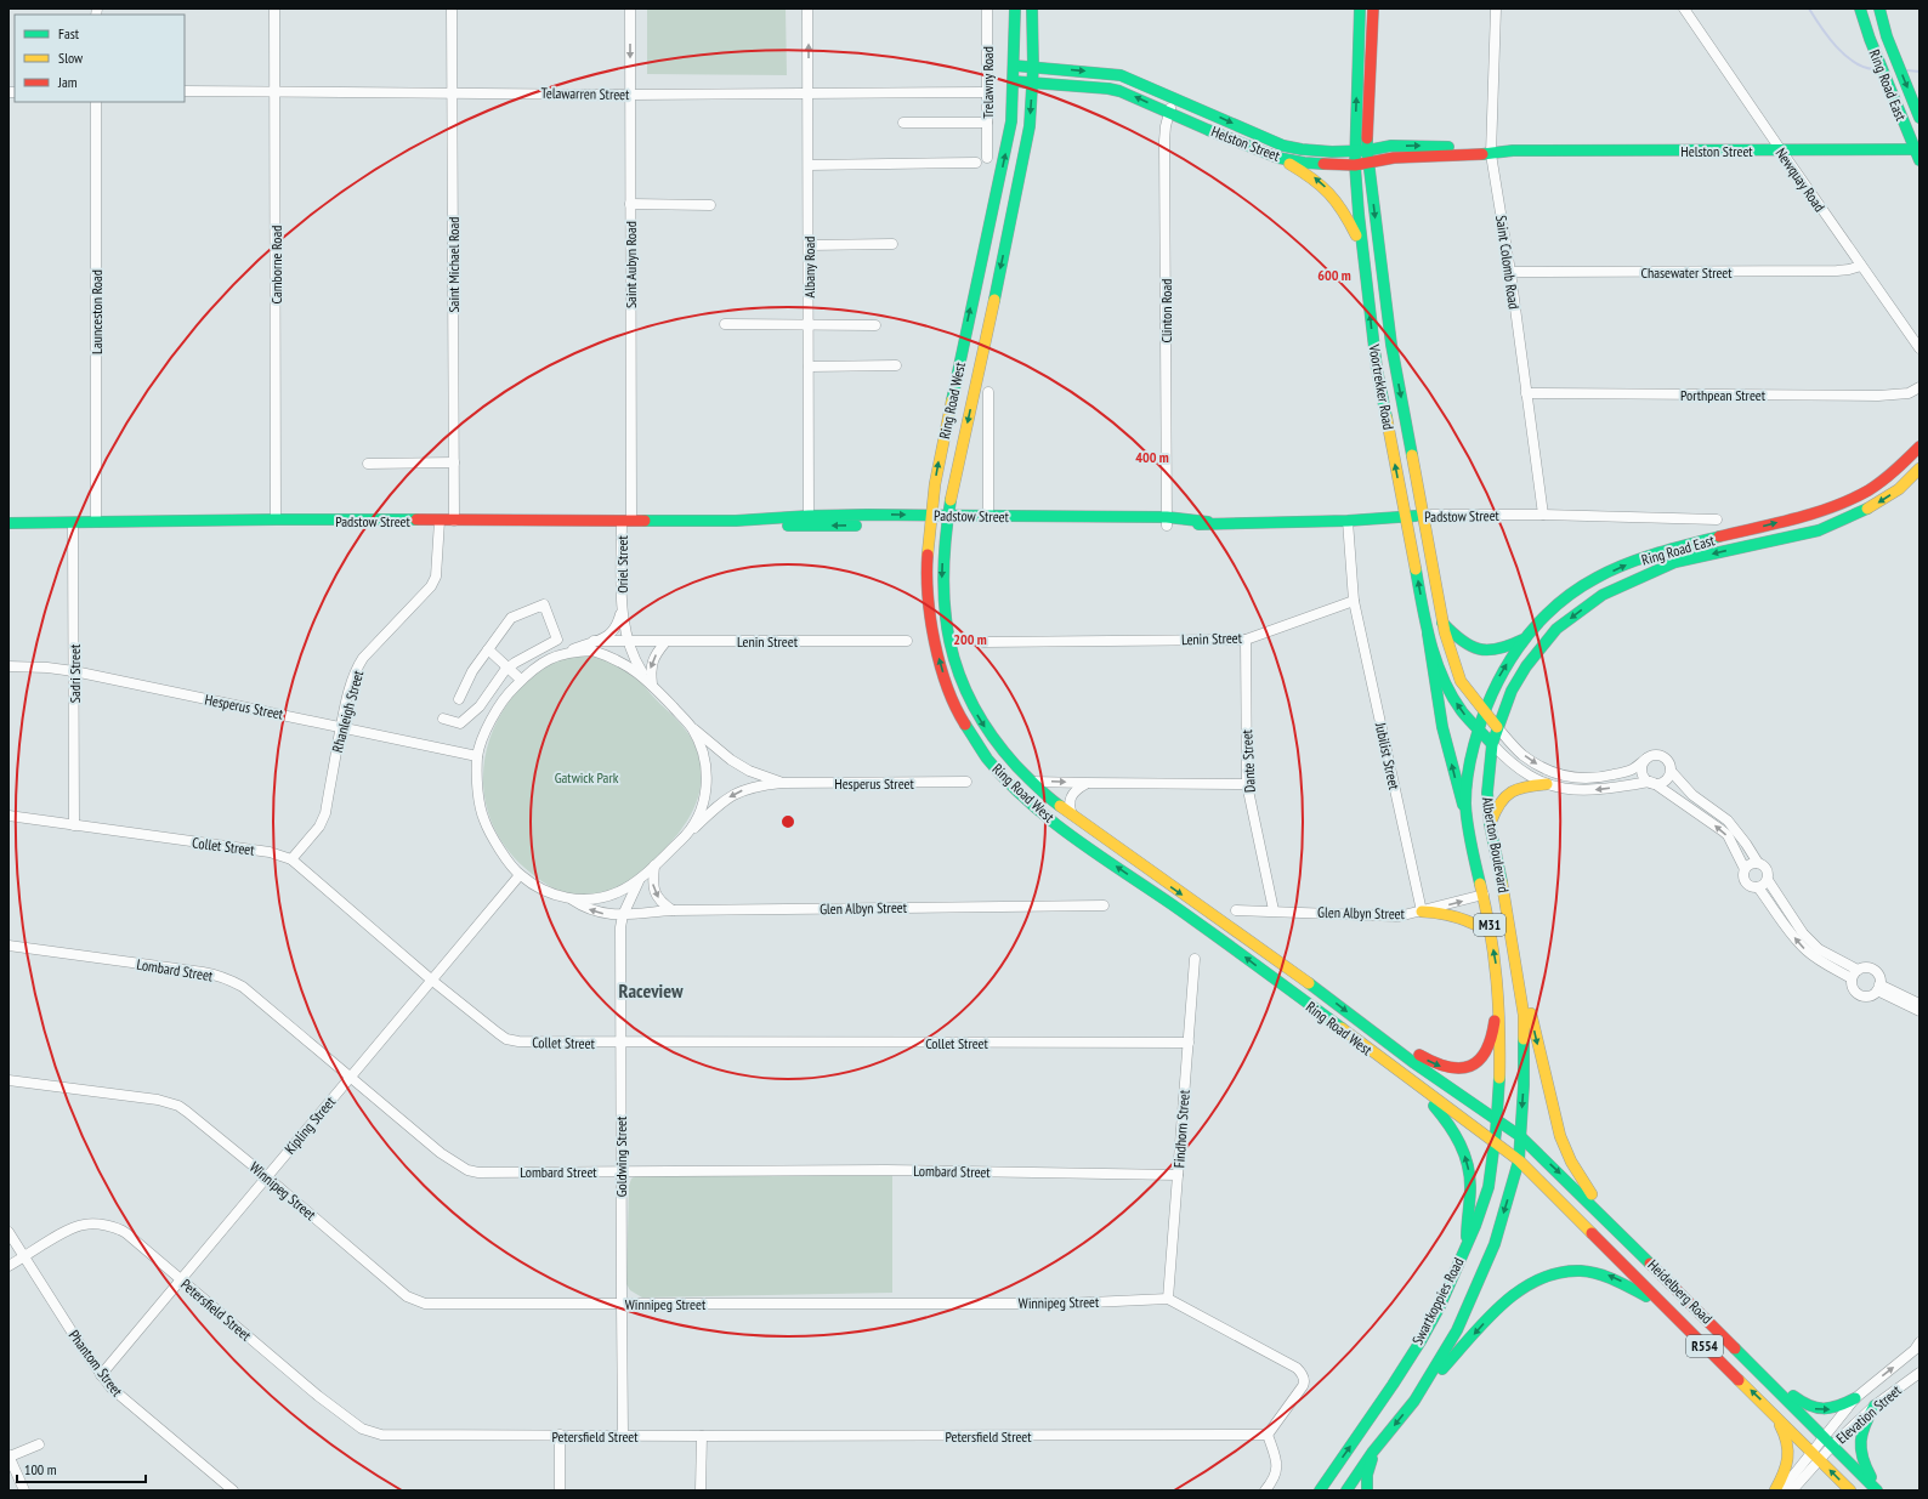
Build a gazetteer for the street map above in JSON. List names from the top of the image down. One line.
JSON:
{"streets":{"main road":["Ring Road East","Helston Street","Voortrekker Road","Ring Road West","Padstow Street","Alberton Boulevard","M31","Heidelberg Road","Swartkoppies Road","R554"],"street":["Trelawny Road","Telawarren Street","Newquay Road","Saint Colomb Road","Camborne Road","Saint Michael Road","Saint Aubyn Road","Albany Road","Chasewater Street","Clinton Road","Launceston Road","Porthpean Street","Oriel Street","Lenin Street","Sadri Street","Hesperus Street","Rhanleigh Street","Jubilist Street","Dante Street","Collet Street","Glen Albyn Street","Lombard Street","Kipling Street","Findhorn Street","Goldwing Street","Winnipeg Street","Petersfield Street","Phantom Street","Elevation Street"]},"crossings":[["Trelawny Road","Telawarren Street"],["Ring Road East","Helston Street"],["Ring Road East","Voortrekker Road"],["Ring Road East","Alberton Boulevard"],["Telawarren Street","Camborne Road"],["Telawarren Street","Saint Michael Road"],["Telawarren Street","Saint Aubyn Road"],["Telawarren Street","Albany Road"],["Helston Street","Newquay Road"],["Helston Street","Saint Colomb Road"],["Helston Street","Clinton Road"],["Helston Street","Voortrekker Road"],["Helston Street","Ring Road West"],["Newquay Road","Chasewater Street"],["Saint Colomb Road","Chasewater Street"],["Saint Colomb Road","Porthpean Street"],["Saint Colomb Road","Padstow Street"],["Camborne Road","Padstow Street"],["Saint Michael Road","Padstow Street"],["Saint Aubyn Road","Padstow Street"],["Saint Aubyn Road","Oriel Street"],["Albany Road","Padstow Street"],["Clinton Road","Padstow Street"],["Launceston Road","Padstow Street"],["Voortrekker Road","Padstow Street"],["Voortrekker Road","Alberton Boulevard"],["Ring Road West","Padstow Street"],["Ring Road West","Alberton Boulevard"],["Ring Road West","Heidelberg Road"],["Ring Road West","Swartkoppies Road"],["Padstow Street","Oriel Street"],["Padstow Street","Sadri Street"],["Padstow Street","Rhanleigh Street"],["Oriel Street","Lenin Street"],["Lenin Street","Jubilist Street"],["Lenin Street","Dante Street"],["Sadri Street","Hesperus Street"],["Sadri Street","Collet Street"],["Hesperus Street","Rhanleigh Street"],["Rhanleigh Street","Collet Street"],["Jubilist Street","Glen Albyn Street"],["Dante Street","Glen Albyn Street"],["Alberton Boulevard","Glen Albyn Street"],["Alberton Boulevard","Heidelberg Road"],["Alberton Boulevard","Swartkoppies Road"],["Collet Street","Kipling Street"],["Collet Street","Findhorn Street"],["Collet Street","Goldwing Street"],["Glen Albyn Street","Goldwing Street"],["Lombard Street","Kipling Street"],["Lombard Street","Findhorn Street"],["Lombard Street","Goldwing Street"],["Kipling Street","Winnipeg Street"],["Kipling Street","Petersfield Street"],["Kipling Street","Phantom Street"],["Findhorn Street","Winnipeg Street"],["Goldwing Street","Winnipeg Street"],["Goldwing Street","Petersfield Street"],["Heidelberg Road","Swartkoppies Road"],["Heidelberg Road","Elevation Street"],["Petersfield Street","Phantom Street"]],"districts":["Raceview"],"parks":["Gatwick Park"],"legend":["Fast","Slow","Jam"],"scale_bar":"100 m","rings":["600 m","400 m","200 m"]}
